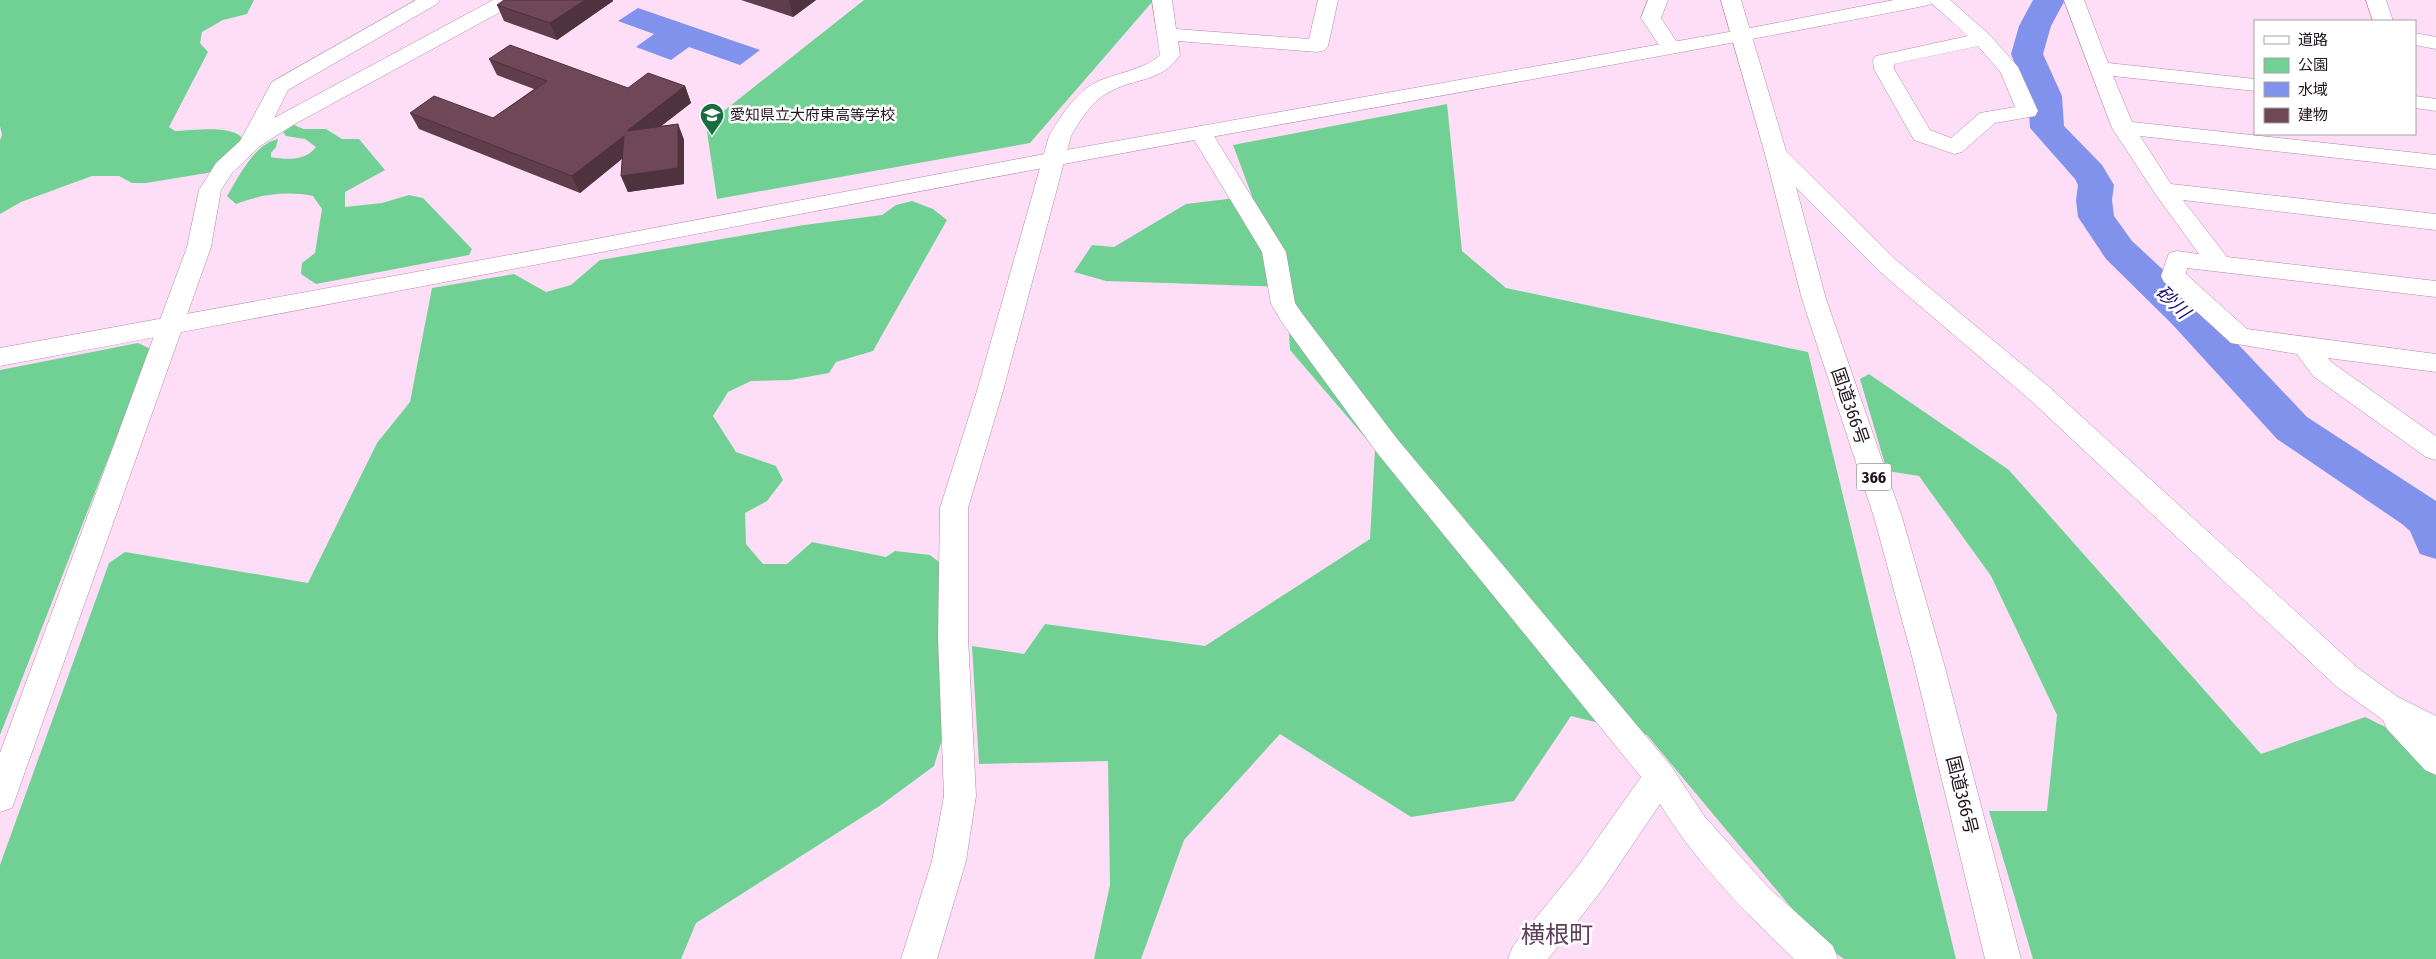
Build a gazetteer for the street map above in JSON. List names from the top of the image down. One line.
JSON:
{"streets":{"main road":["国道366号","366"]},"districts":["横根町"],"water":["砂川"],"places":{"school or university":["愛知県立大府東高等学校"]},"legend":["道路","公園","水域","建物"]}
